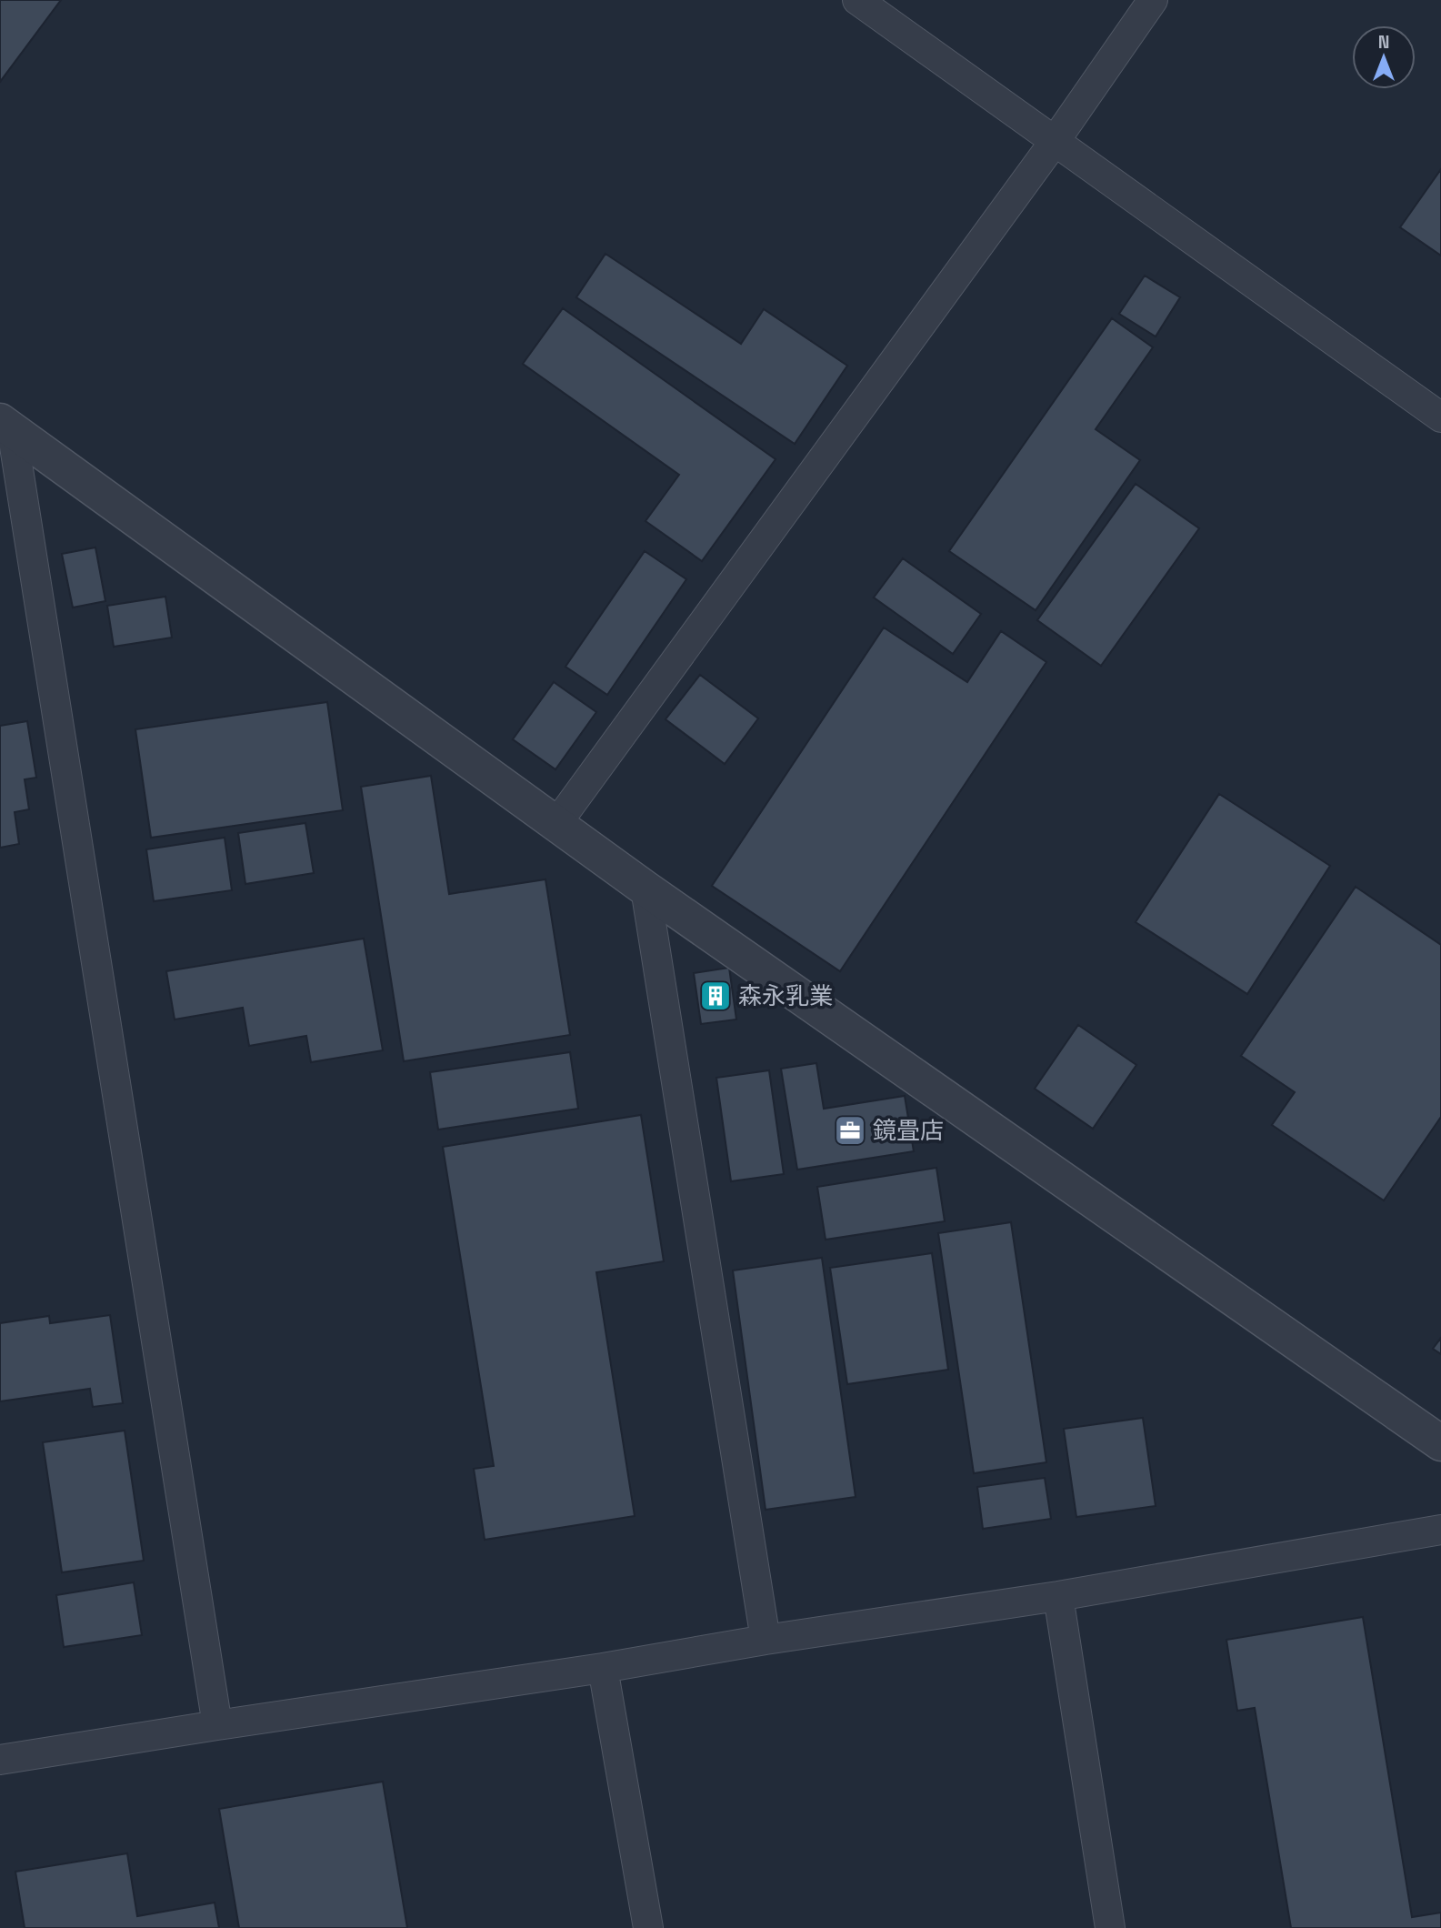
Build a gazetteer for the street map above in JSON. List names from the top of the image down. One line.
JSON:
{"places":{"building":["森永乳業"],"office":["鏡畳店"]},"north":"top"}
